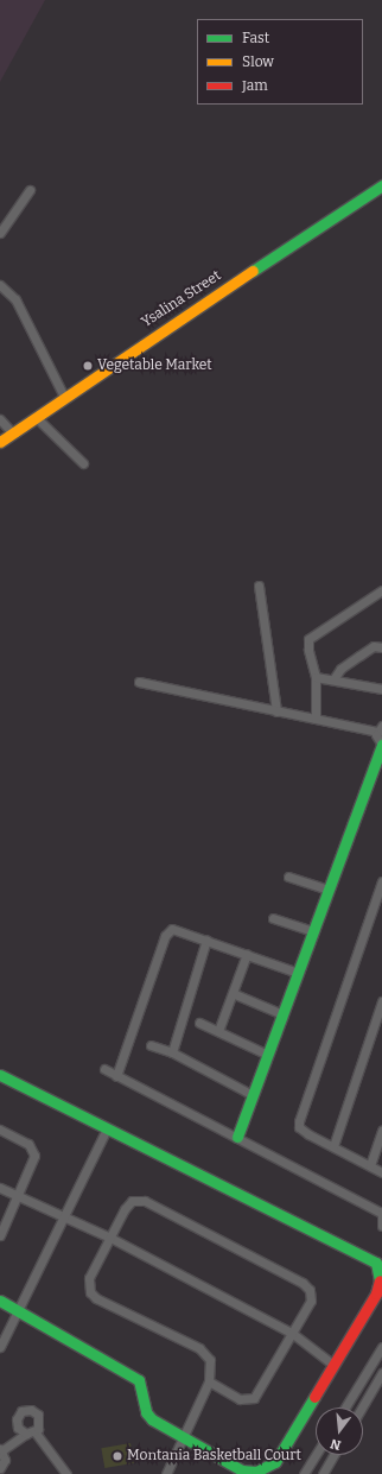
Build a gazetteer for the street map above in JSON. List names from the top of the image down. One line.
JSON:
{"streets":{"street":["Ysalina Street"]},"places":["Vegetable Market","Montania Basketball Court"],"legend":["Fast","Slow","Jam"],"north":"bottom"}
